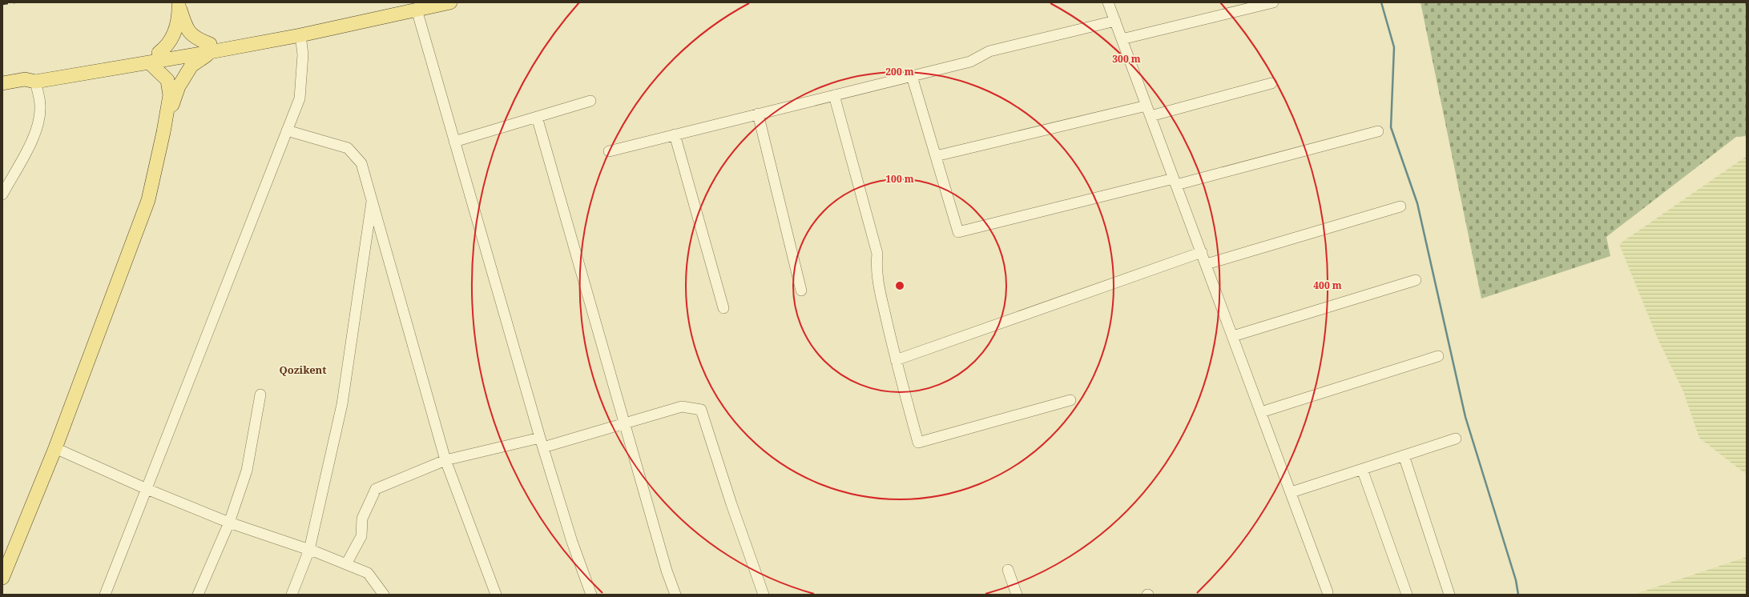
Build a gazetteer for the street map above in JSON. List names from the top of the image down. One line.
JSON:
{"districts":["Qozikent"],"rings":["300 m","200 m","100 m","400 m"]}
